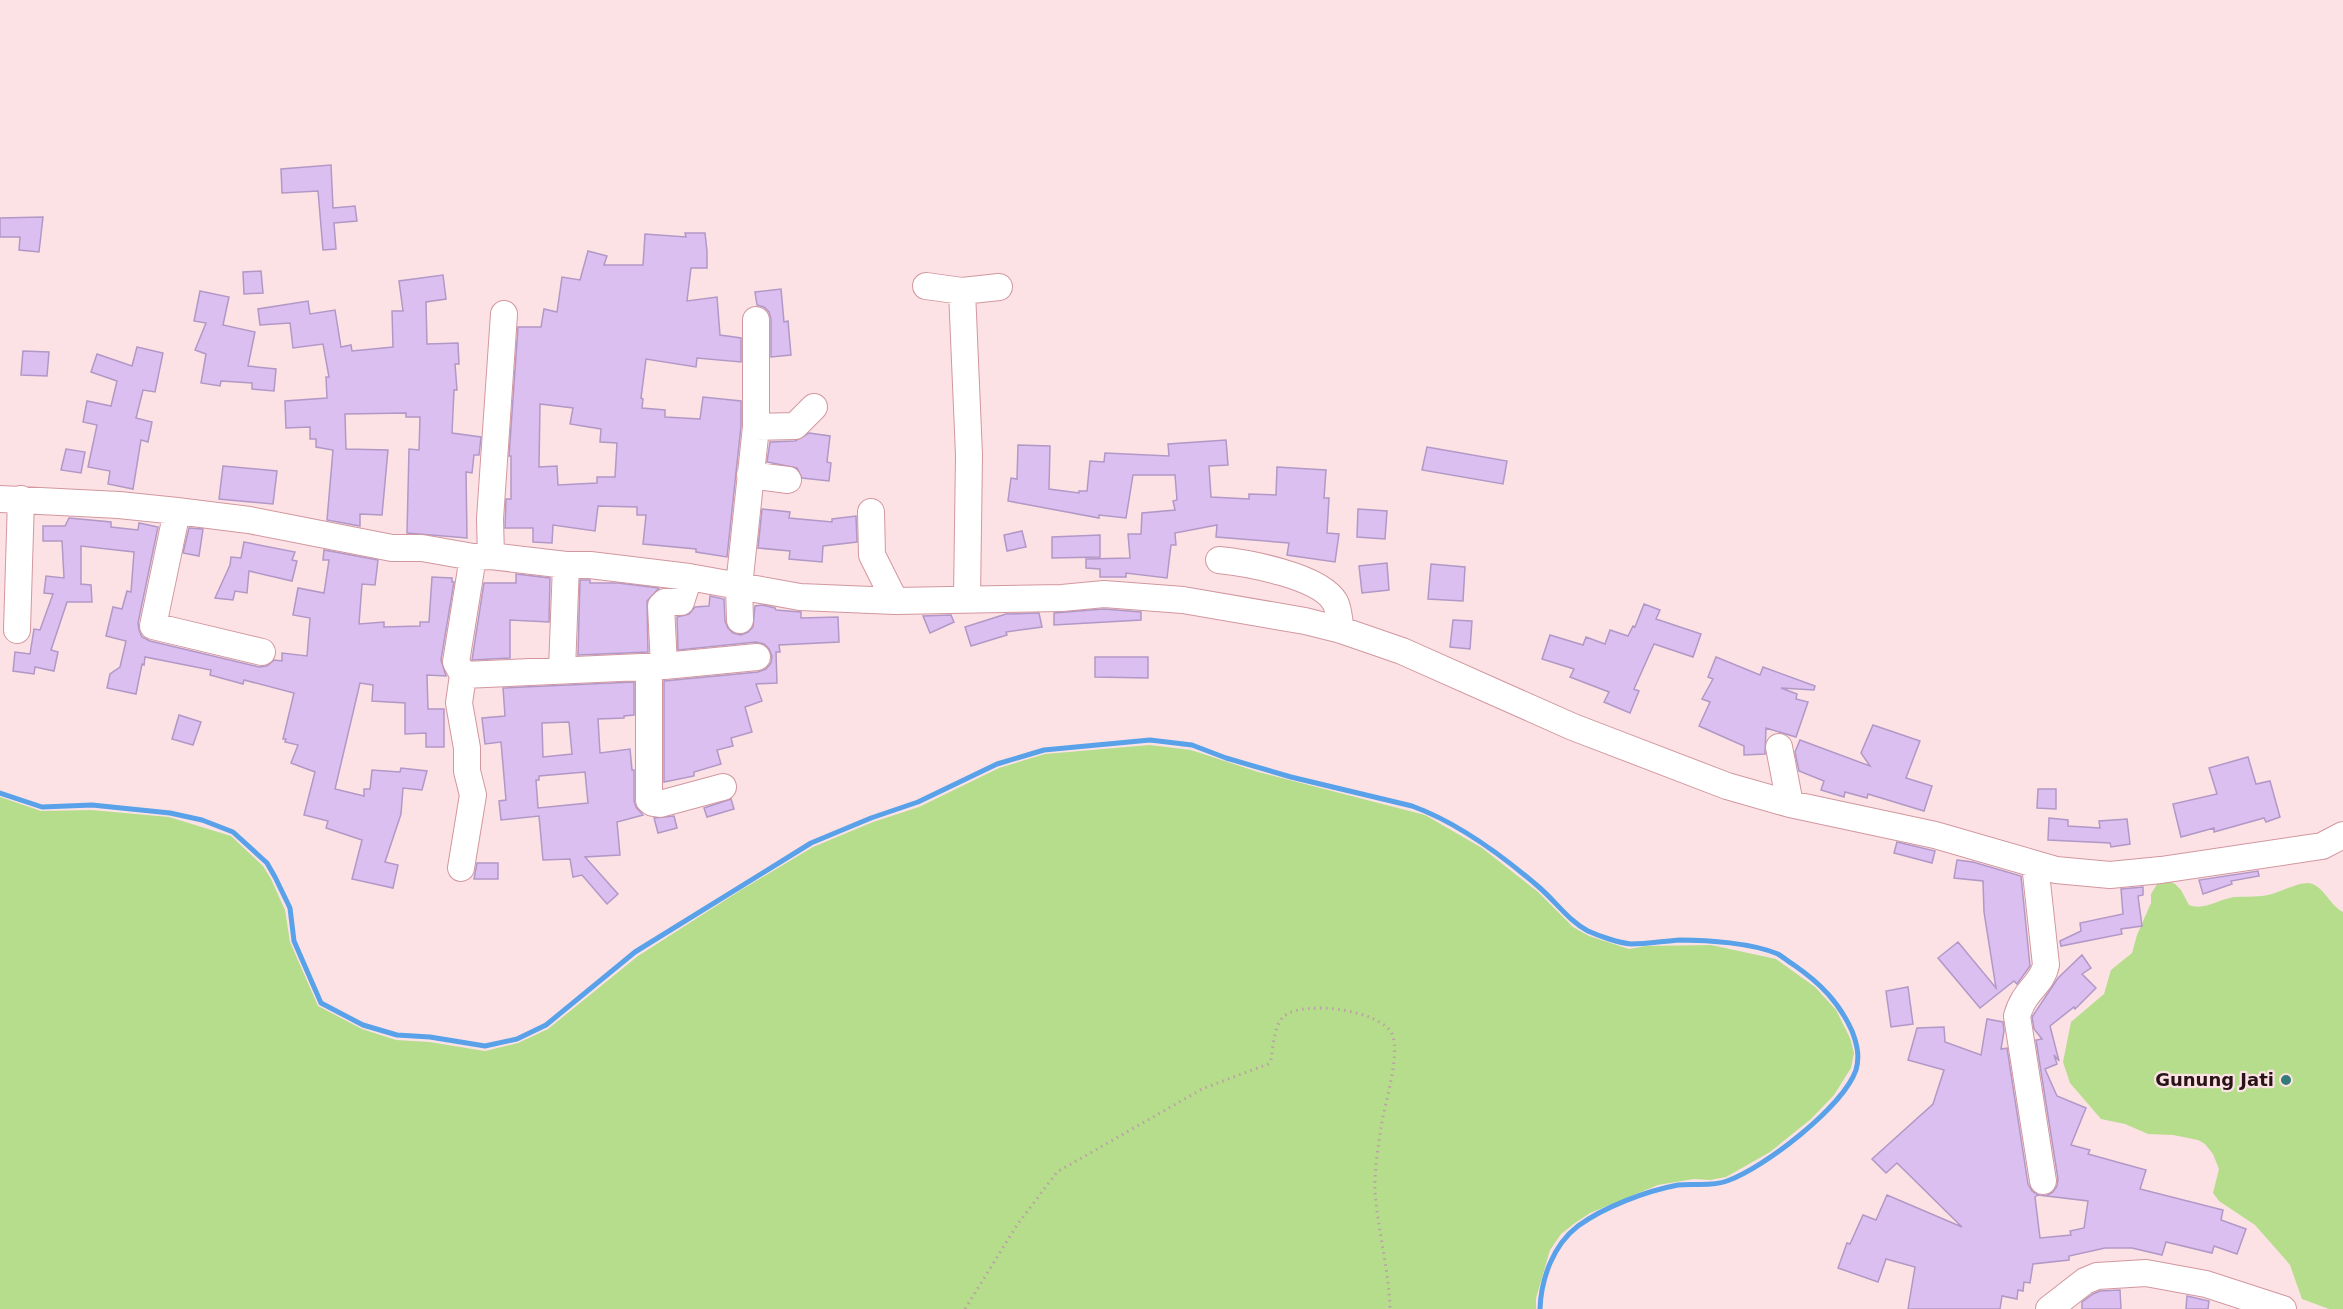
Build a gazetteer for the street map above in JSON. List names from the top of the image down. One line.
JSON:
{"places":["Gunung Jati"]}
